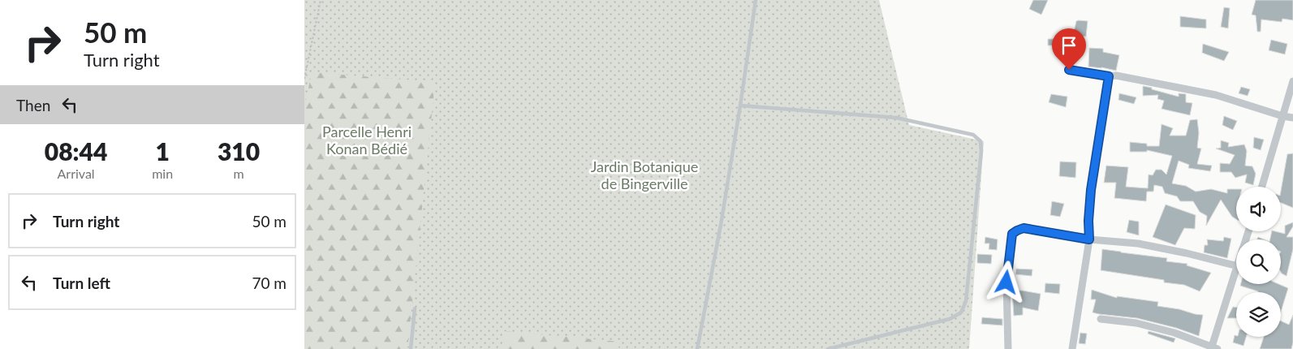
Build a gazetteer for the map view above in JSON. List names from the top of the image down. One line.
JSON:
{"parks":["Parcelle Henri Konan Bédié","Jardin Botanique de Bingerville"],"page":{"turn":["50 m","Turn right"],"then":"Then","eta":["08:44","Arrival","1","min","310","m"],"list":[{"name":"Turn right","value":"50 m"},{"name":"Turn left","value":"70 m"}]}}
